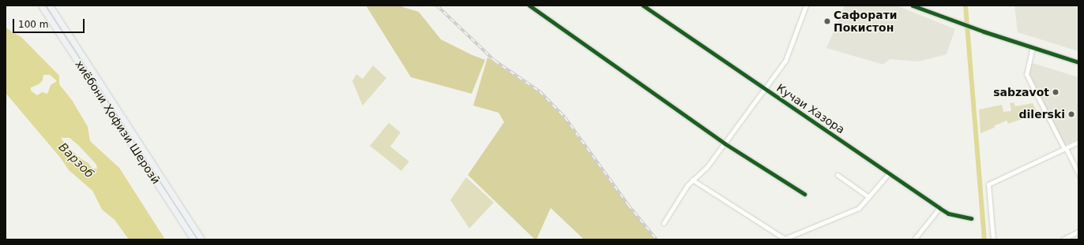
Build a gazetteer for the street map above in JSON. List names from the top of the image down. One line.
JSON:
{"streets":{"main road":["хиёбони Ҳофизи Шерозӣ"],"street":["Кучаи Хазора"]},"water":["Варзоб"],"places":["Сафорати Покистон","sabzavot","dilerski"],"scale_bar":"100 m"}
